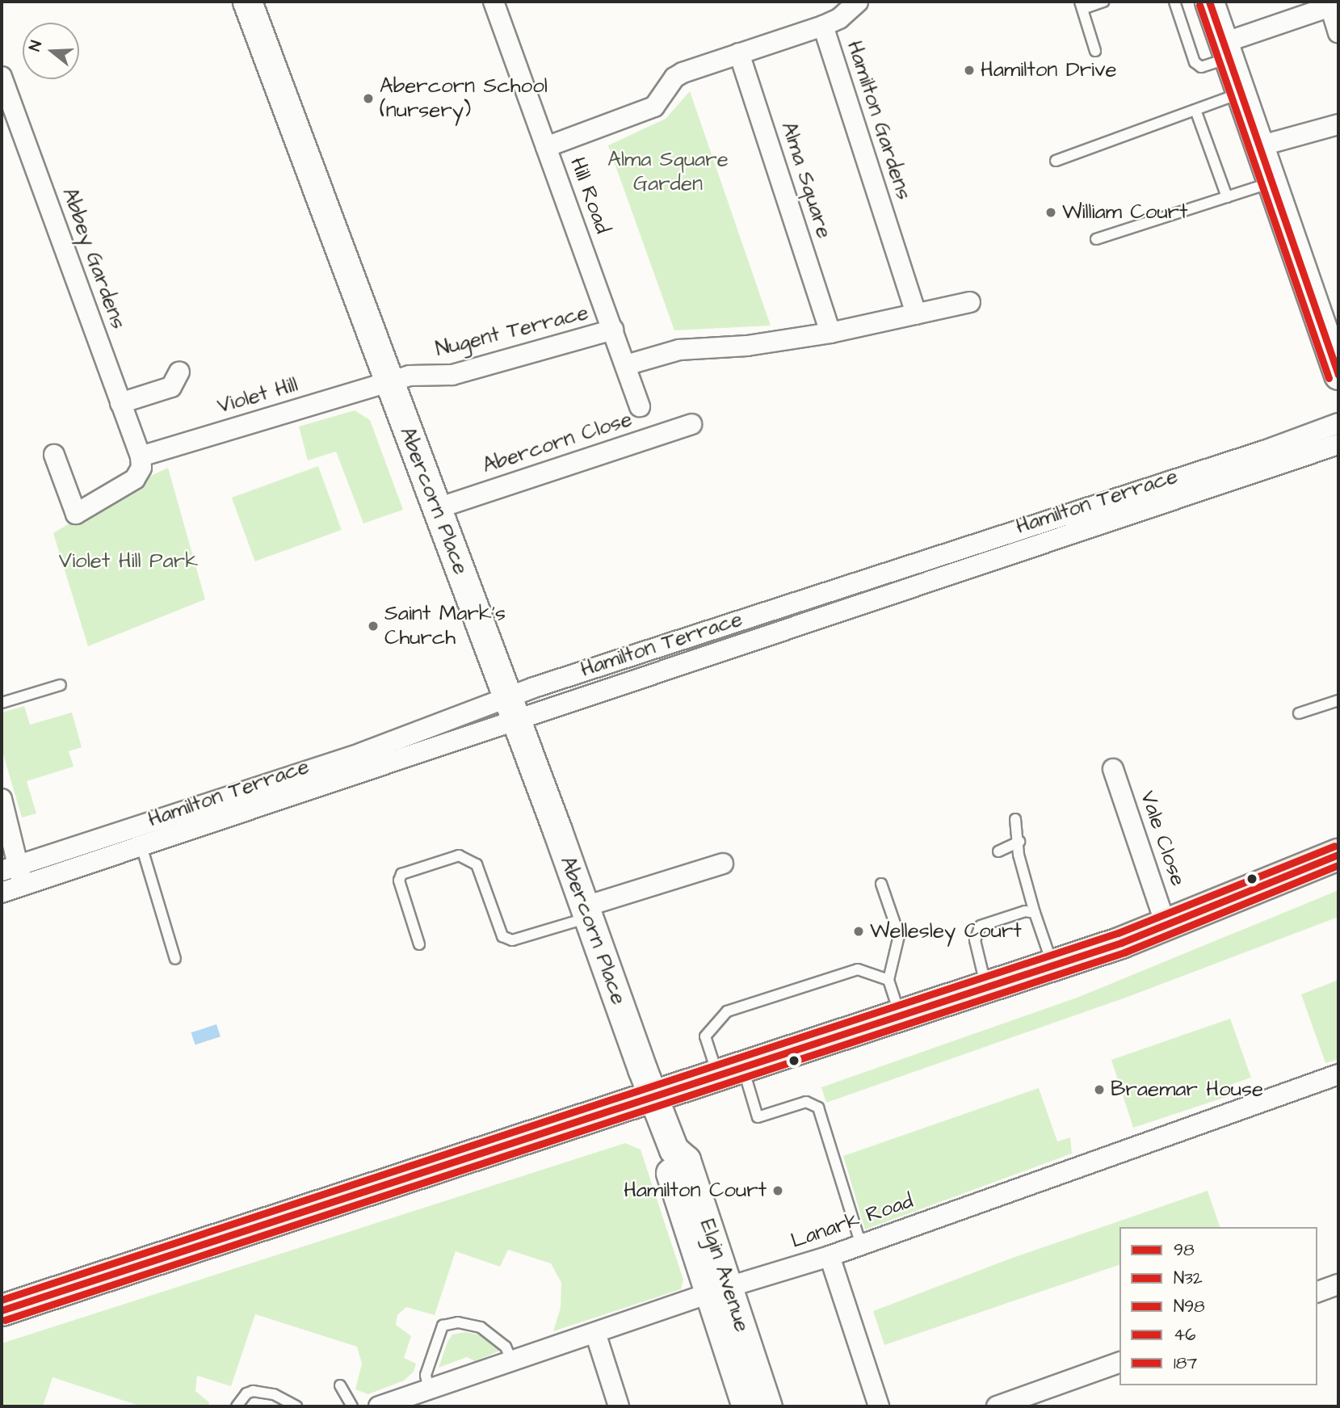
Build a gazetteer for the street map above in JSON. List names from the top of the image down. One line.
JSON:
{"streets":{"street":["Hamilton Gardens","Alma Square","Hill Road","Abbey Gardens","Nugent Terrace","Violet Hill","Abercorn Close","Abercorn Place","Hamilton Terrace","Vale Close","Lanark Road","Elgin Avenue"]},"crossings":[["Hamilton Gardens","Alma Square"],["Hill Road","Nugent Terrace"],["Abbey Gardens","Violet Hill"],["Nugent Terrace","Violet Hill"],["Nugent Terrace","Abercorn Place"],["Violet Hill","Abercorn Place"],["Abercorn Close","Abercorn Place"],["Abercorn Place","Hamilton Terrace"],["Abercorn Place","Elgin Avenue"],["Lanark Road","Elgin Avenue"]],"parks":["Alma Square Garden","Violet Hill Park"],"places":["Hamilton Drive","Abercorn School (nursery)","William Court","Saint Mark's Church","Wellesley Court","Braemar House","Hamilton Court"],"lines":["transit line 46","transit line 187","transit line N98","transit line 98","transit line N32"],"legend":["98","N32","N98","46","187"],"north":"left"}
